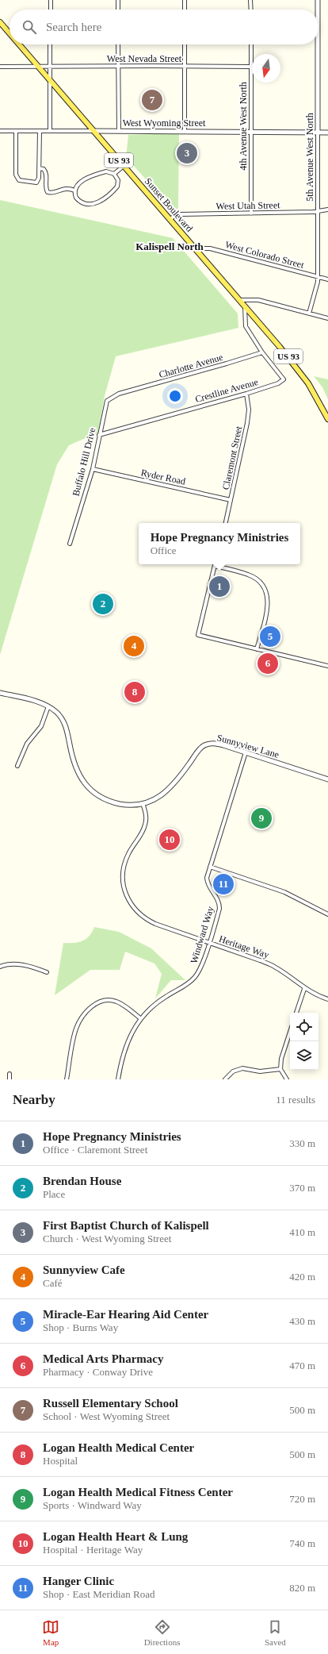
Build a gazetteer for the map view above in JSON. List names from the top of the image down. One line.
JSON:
{"streets":{"main road":["US 93","Sunset Boulevard"],"street":["West Nevada Street","West Wyoming Street","4th Avenue West North","5th Avenue West North","West Utah Street","West Colorado Street","Charlotte Avenue","Crestline Avenue","Claremont Street","Buffalo Hill Drive","Ryder Road","Sunnyview Lane","Windward Way","Heritage Way"]},"crossings":[["West Nevada Street","4th Avenue West North"],["West Nevada Street","Sunset Boulevard"],["West Wyoming Street","4th Avenue West North"],["West Wyoming Street","5th Avenue West North"],["West Wyoming Street","Sunset Boulevard"],["4th Avenue West North","West Utah Street"],["5th Avenue West North","West Utah Street"],["5th Avenue West North","West Colorado Street"],["Sunset Boulevard","West Utah Street"],["Sunset Boulevard","West Colorado Street"],["Charlotte Avenue","Crestline Avenue"],["Charlotte Avenue","Buffalo Hill Drive"],["Crestline Avenue","Claremont Street"],["Crestline Avenue","Buffalo Hill Drive"],["Claremont Street","Ryder Road"],["Buffalo Hill Drive","Ryder Road"],["Sunnyview Lane","Windward Way"],["Sunnyview Lane","Heritage Way"],["Windward Way","Heritage Way"]],"districts":["Kalispell North"],"north":"bottom","page":{"search":"Search here","pins":["7","3","1","2","5","4","6","8","9","10","11"],"popup":["Hope Pregnancy Ministries","Office"],"heading":["Nearby","11 results"],"list":[{"mark":"1","name":"Hope Pregnancy Ministries","note":"Office · Claremont Street","value":"330 m"},{"mark":"2","name":"Brendan House","note":"Place","value":"370 m"},{"mark":"3","name":"First Baptist Church of Kalispell","note":"Church · West Wyoming Street","value":"410 m"},{"mark":"4","name":"Sunnyview Cafe","note":"Café","value":"420 m"},{"mark":"5","name":"Miracle-Ear Hearing Aid Center","note":"Shop · Burns Way","value":"430 m"},{"mark":"6","name":"Medical Arts Pharmacy","note":"Pharmacy · Conway Drive","value":"470 m"},{"mark":"7","name":"Russell Elementary School","note":"School · West Wyoming Street","value":"500 m"},{"mark":"8","name":"Logan Health Medical Center","note":"Hospital","value":"500 m"},{"mark":"9","name":"Logan Health Medical Fitness Center","note":"Sports · Windward Way","value":"720 m"},{"mark":"10","name":"Logan Health Heart & Lung","note":"Hospital · Heritage Way","value":"740 m"},{"mark":"11","name":"Hanger Clinic","note":"Shop · East Meridian Road","value":"820 m"}],"nav":["Map","Directions","Saved"]}}
